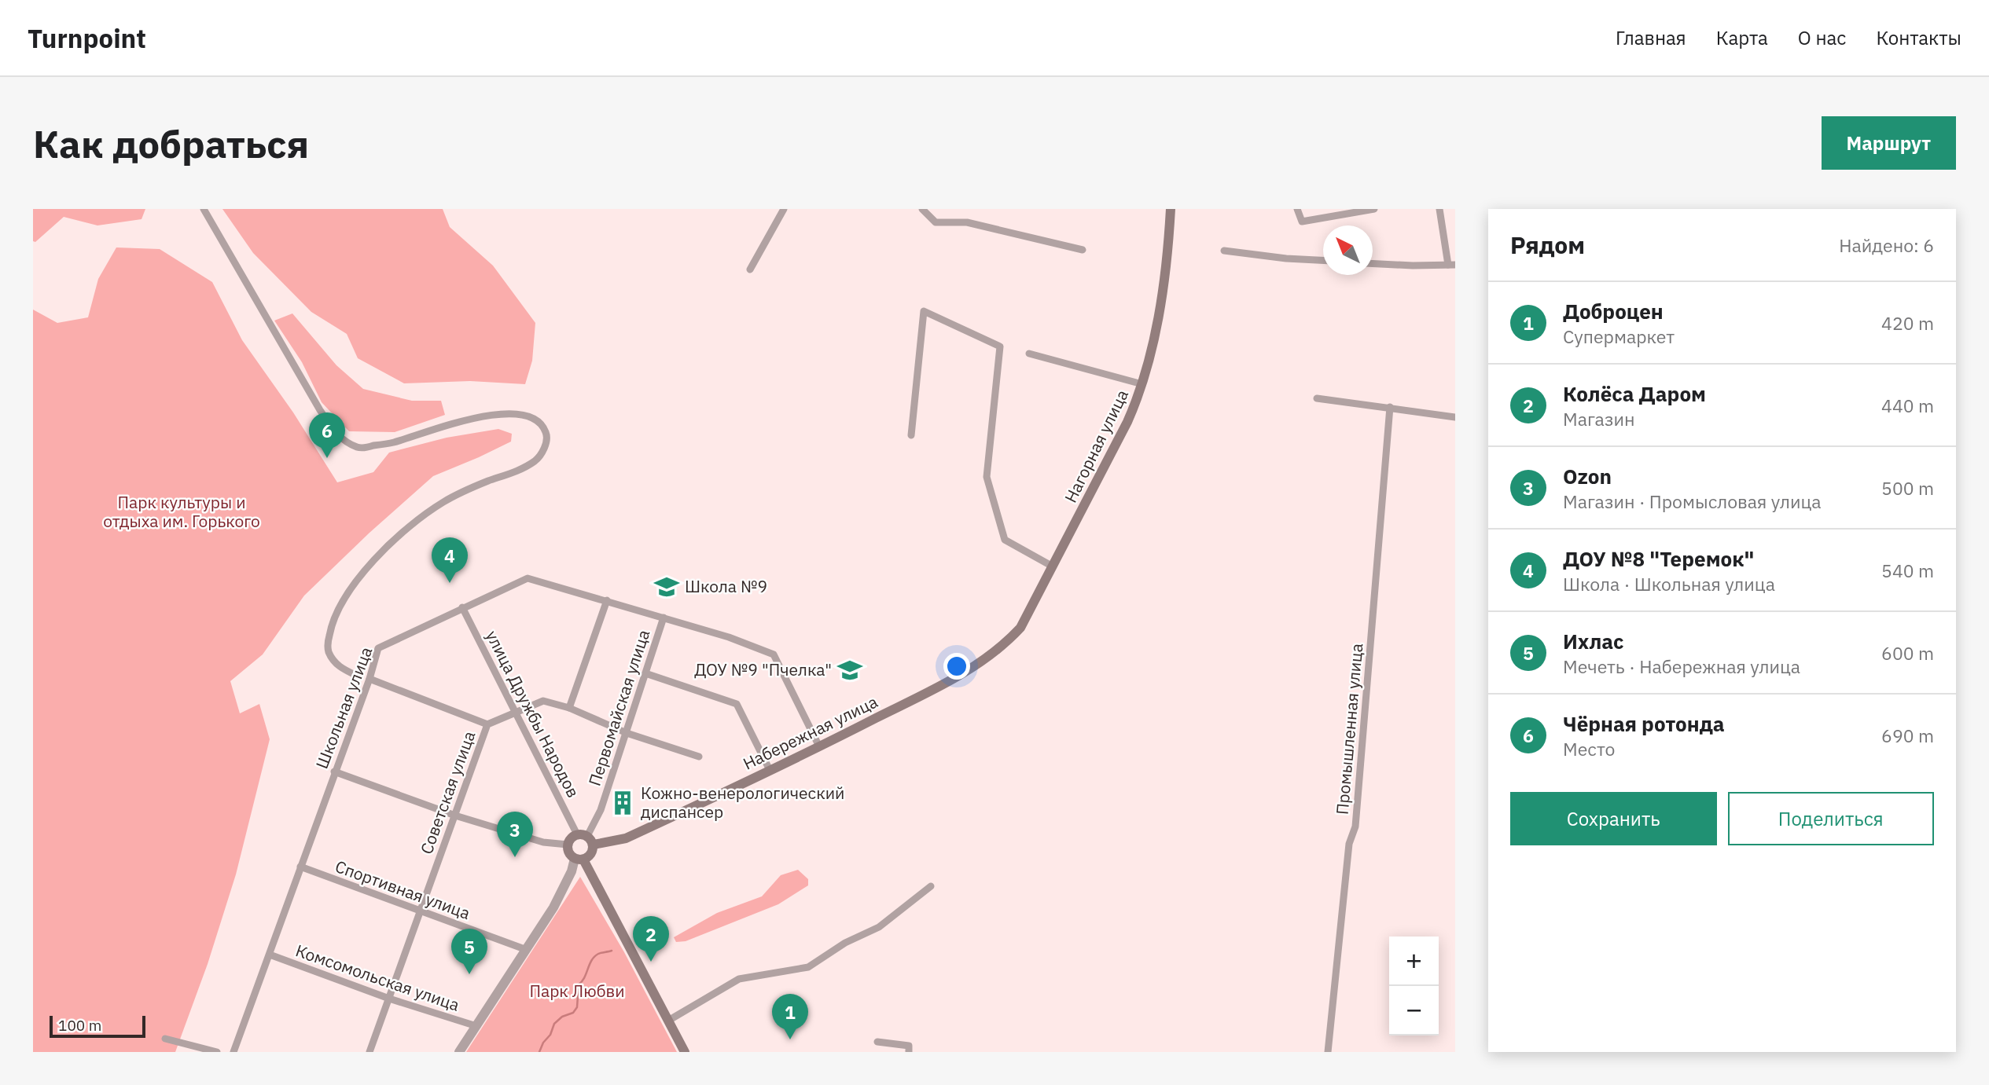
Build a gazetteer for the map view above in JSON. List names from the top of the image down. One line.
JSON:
{"streets":{"main road":["Нагорная улица","Набережная улица"],"street":["Школьная улица","Первомайская улица","улица Дружбы Народов","Промышленная улица","Советская улица","Спортивная улица","Комсомольская улица"]},"crossings":[["Нагорная улица","Набережная улица"],["Школьная улица","Первомайская улица"],["Школьная улица","улица Дружбы Народов"],["Школьная улица","Набережная улица"],["Школьная улица","Спортивная улица"],["Школьная улица","Комсомольская улица"],["Первомайская улица","улица Дружбы Народов"],["Первомайская улица","Набережная улица"],["Первомайская улица","Советская улица"],["улица Дружбы Народов","Набережная улица"],["улица Дружбы Народов","Советская улица"],["Советская улица","Спортивная улица"],["Советская улица","Комсомольская улица"]],"parks":["Парк культуры и отдыха им. Горького","Парк Любви"],"places":{"school or university":["Школа №9","ДОУ №9 \"Пчелка\""],"building":["Кожно-венерологический диспансер"]},"scale_bar":"100 m","north":"top left","page":{"header":"Turnpoint","nav":["Главная","Карта","О нас","Контакты"],"buttons":["Маршрут",["Сохранить","Поделиться"]],"title":"Как добраться","heading":["Рядом","Найдено: 6"],"list":[{"mark":"1","name":"Доброцен","note":"Супермаркет","value":"420 m"},{"mark":"2","name":"Колёса Даром","note":"Магазин","value":"440 m"},{"mark":"3","name":"Ozon","note":"Магазин · Промысловая улица","value":"500 m"},{"mark":"4","name":"ДОУ №8 \"Теремок\"","note":"Школа · Школьная улица","value":"540 m"},{"mark":"5","name":"Ихлас","note":"Мечеть · Набережная улица","value":"600 m"},{"mark":"6","name":"Чёрная ротонда","note":"Место","value":"690 m"}],"pins":["6","4","3","2","5","1"],"map_buttons":["+","−"],"scale":"100 m"}}
